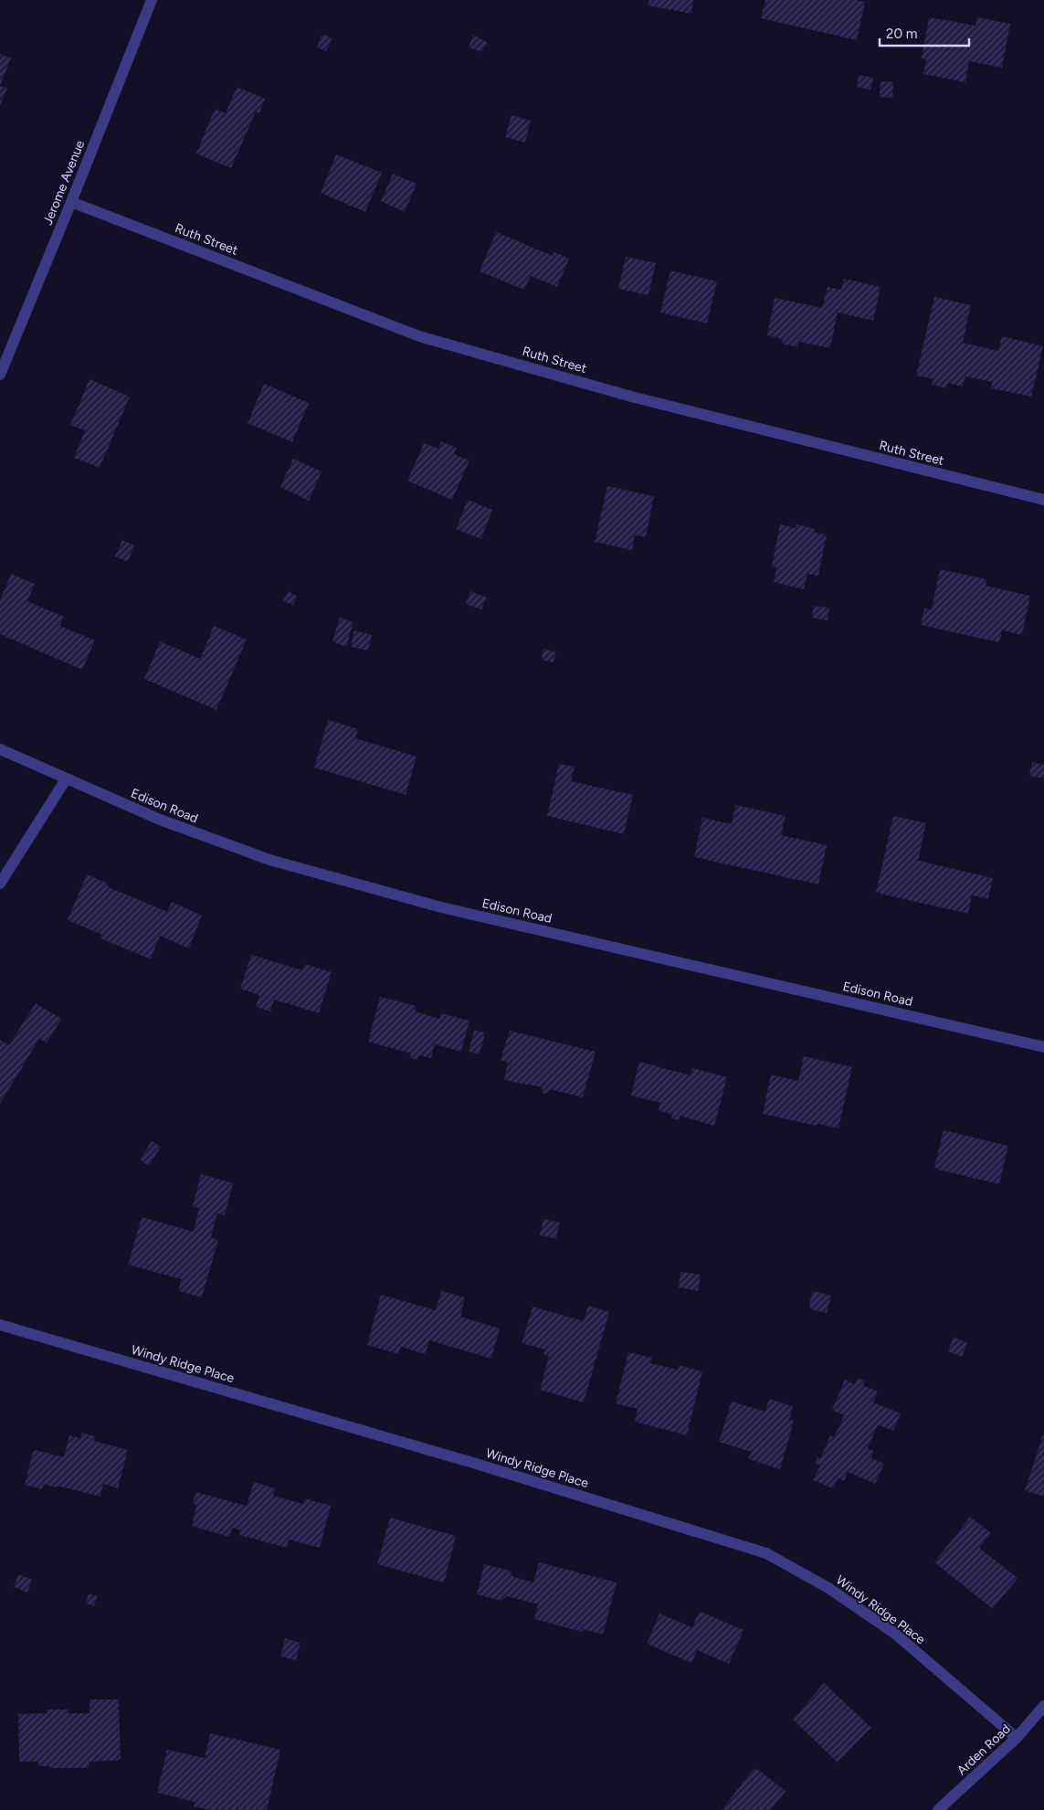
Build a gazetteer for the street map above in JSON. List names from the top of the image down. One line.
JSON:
{"streets":{"street":["Jerome Avenue","Ruth Street","Edison Road","Windy Ridge Place","Arden Road"]},"crossings":[["Jerome Avenue","Ruth Street"],["Windy Ridge Place","Arden Road"]],"scale_bar":"20 m"}
